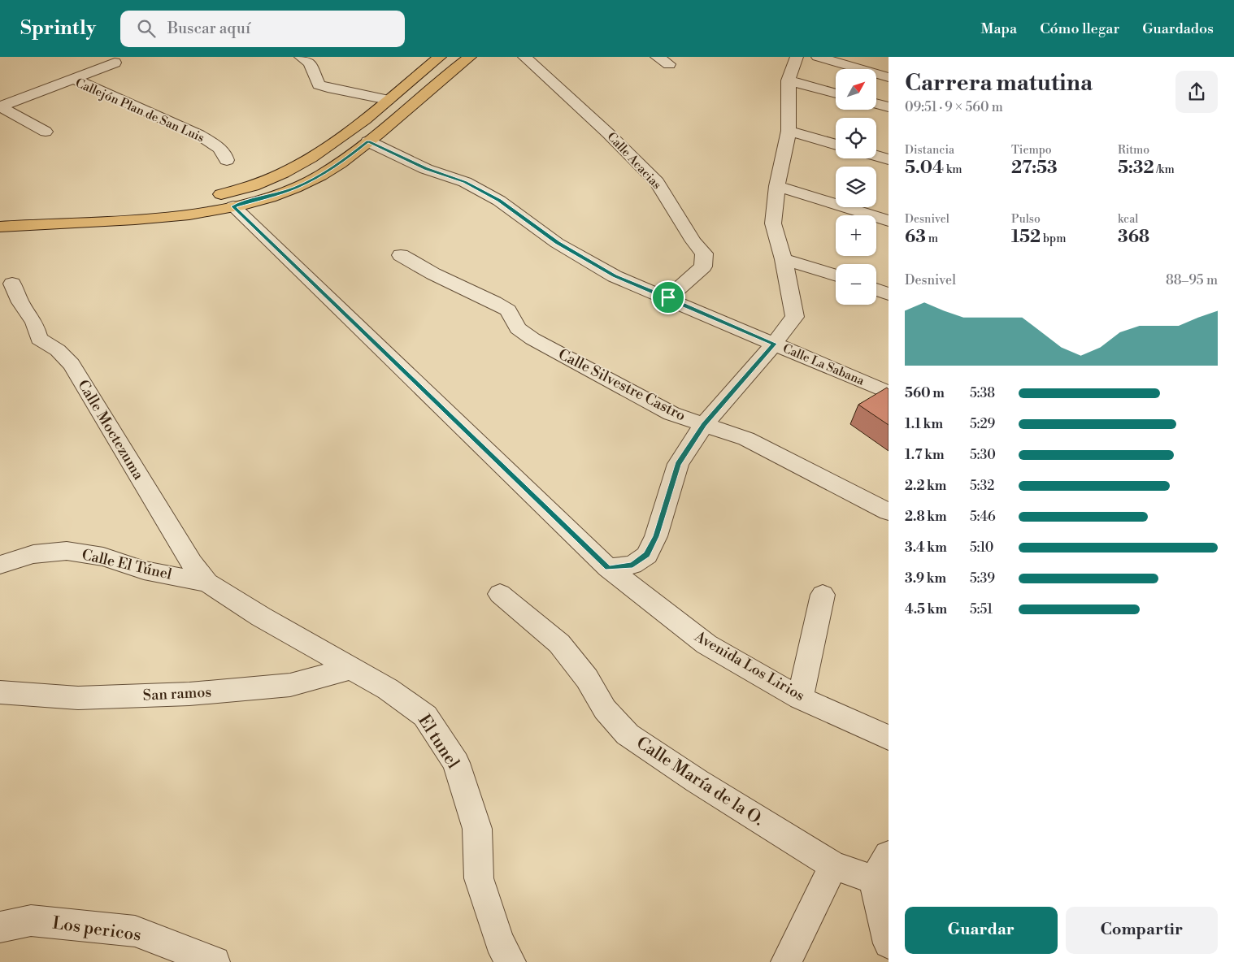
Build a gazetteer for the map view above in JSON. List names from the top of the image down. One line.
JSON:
{"streets":{"street":["Callejón Plan de San Luis","Calle Acacias","Calle La Sabana","Calle Silvestre Castro","Calle Moctezuma","Calle El Túnel","Avenida Los Lirios","San ramos","El tunel","Calle María de la O.","Los pericos"]},"crossings":[["Calle Acacias","Calle La Sabana"],["Calle Moctezuma","Calle El Túnel"],["Calle Moctezuma","El tunel"],["Calle El Túnel","El tunel"],["San ramos","El tunel"]],"north":"top right","page":{"header":"Sprintly","search":"Buscar aquí","nav":["Mapa","Cómo llegar","Guardados"],"heading":["Carrera matutina","09:51 · 9 × 560 m"],"map_buttons":["+","−"],"stats":[["Distancia","5.04 km"],["Tiempo","27:53"],["Ritmo","5:32 /km"],["Desnivel","63 m"],["Pulso","152 bpm"],["kcal","368"]],"chart":["Desnivel","88–95 m"],"list":[{"name":"560 m","note":"5:38"},{"name":"1.1 km","note":"5:29"},{"name":"1.7 km","note":"5:30"},{"name":"2.2 km","note":"5:32"},{"name":"2.8 km","note":"5:46"},{"name":"3.4 km","note":"5:10"},{"name":"3.9 km","note":"5:39"},{"name":"4.5 km","note":"5:51"}],"buttons":["Guardar","Compartir"]}}
